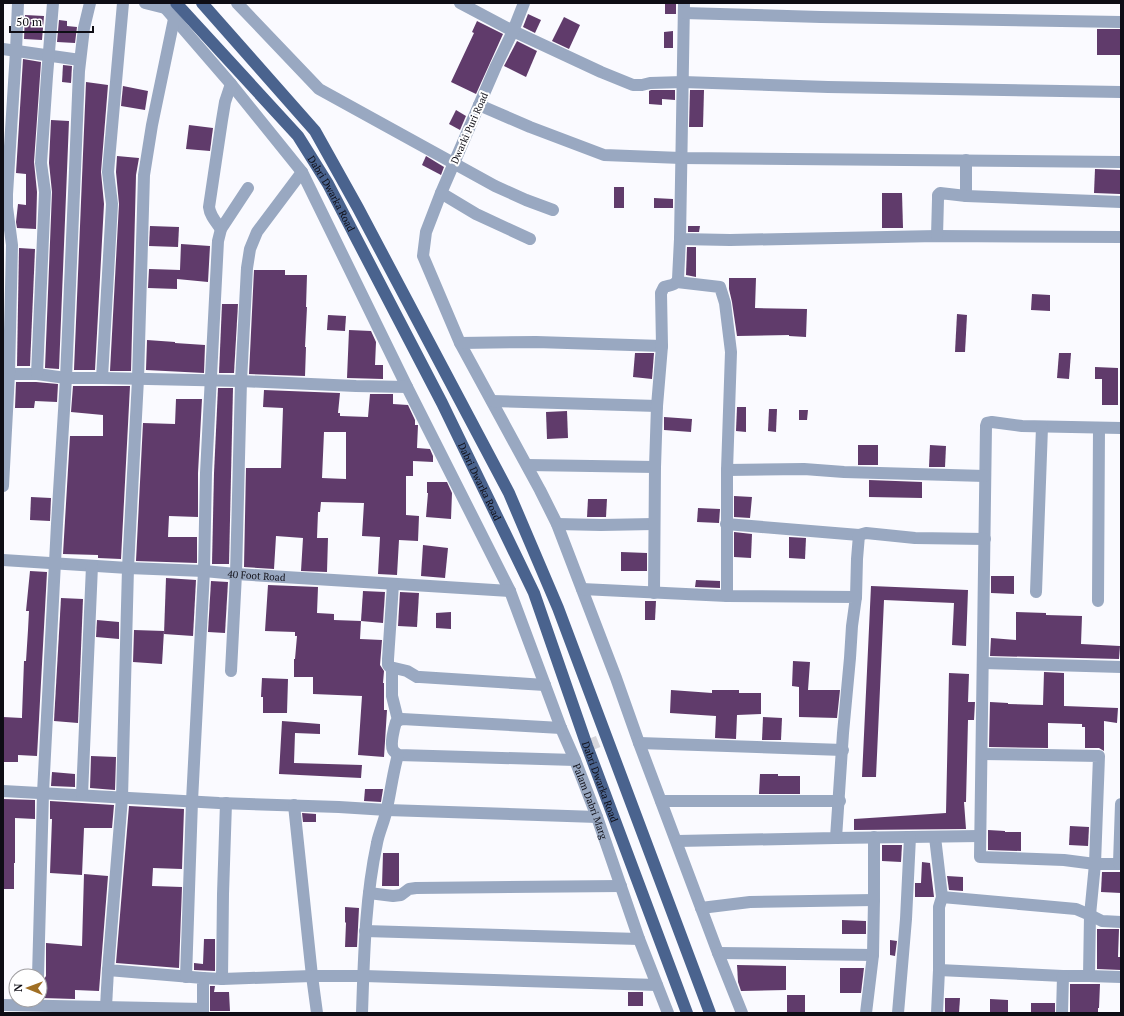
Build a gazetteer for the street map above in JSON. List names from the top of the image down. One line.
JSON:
{"streets":{"main road":["Dabri Dwarka Road"],"street":["Dwarki Puri Road","40 Foot Road","Palam Dabri Marg"]},"crossings":[["Dabri Dwarka Road","Palam Dabri Marg"],["40 Foot Road","Palam Dabri Marg"]],"scale_bar":"50 m","north":"left"}
